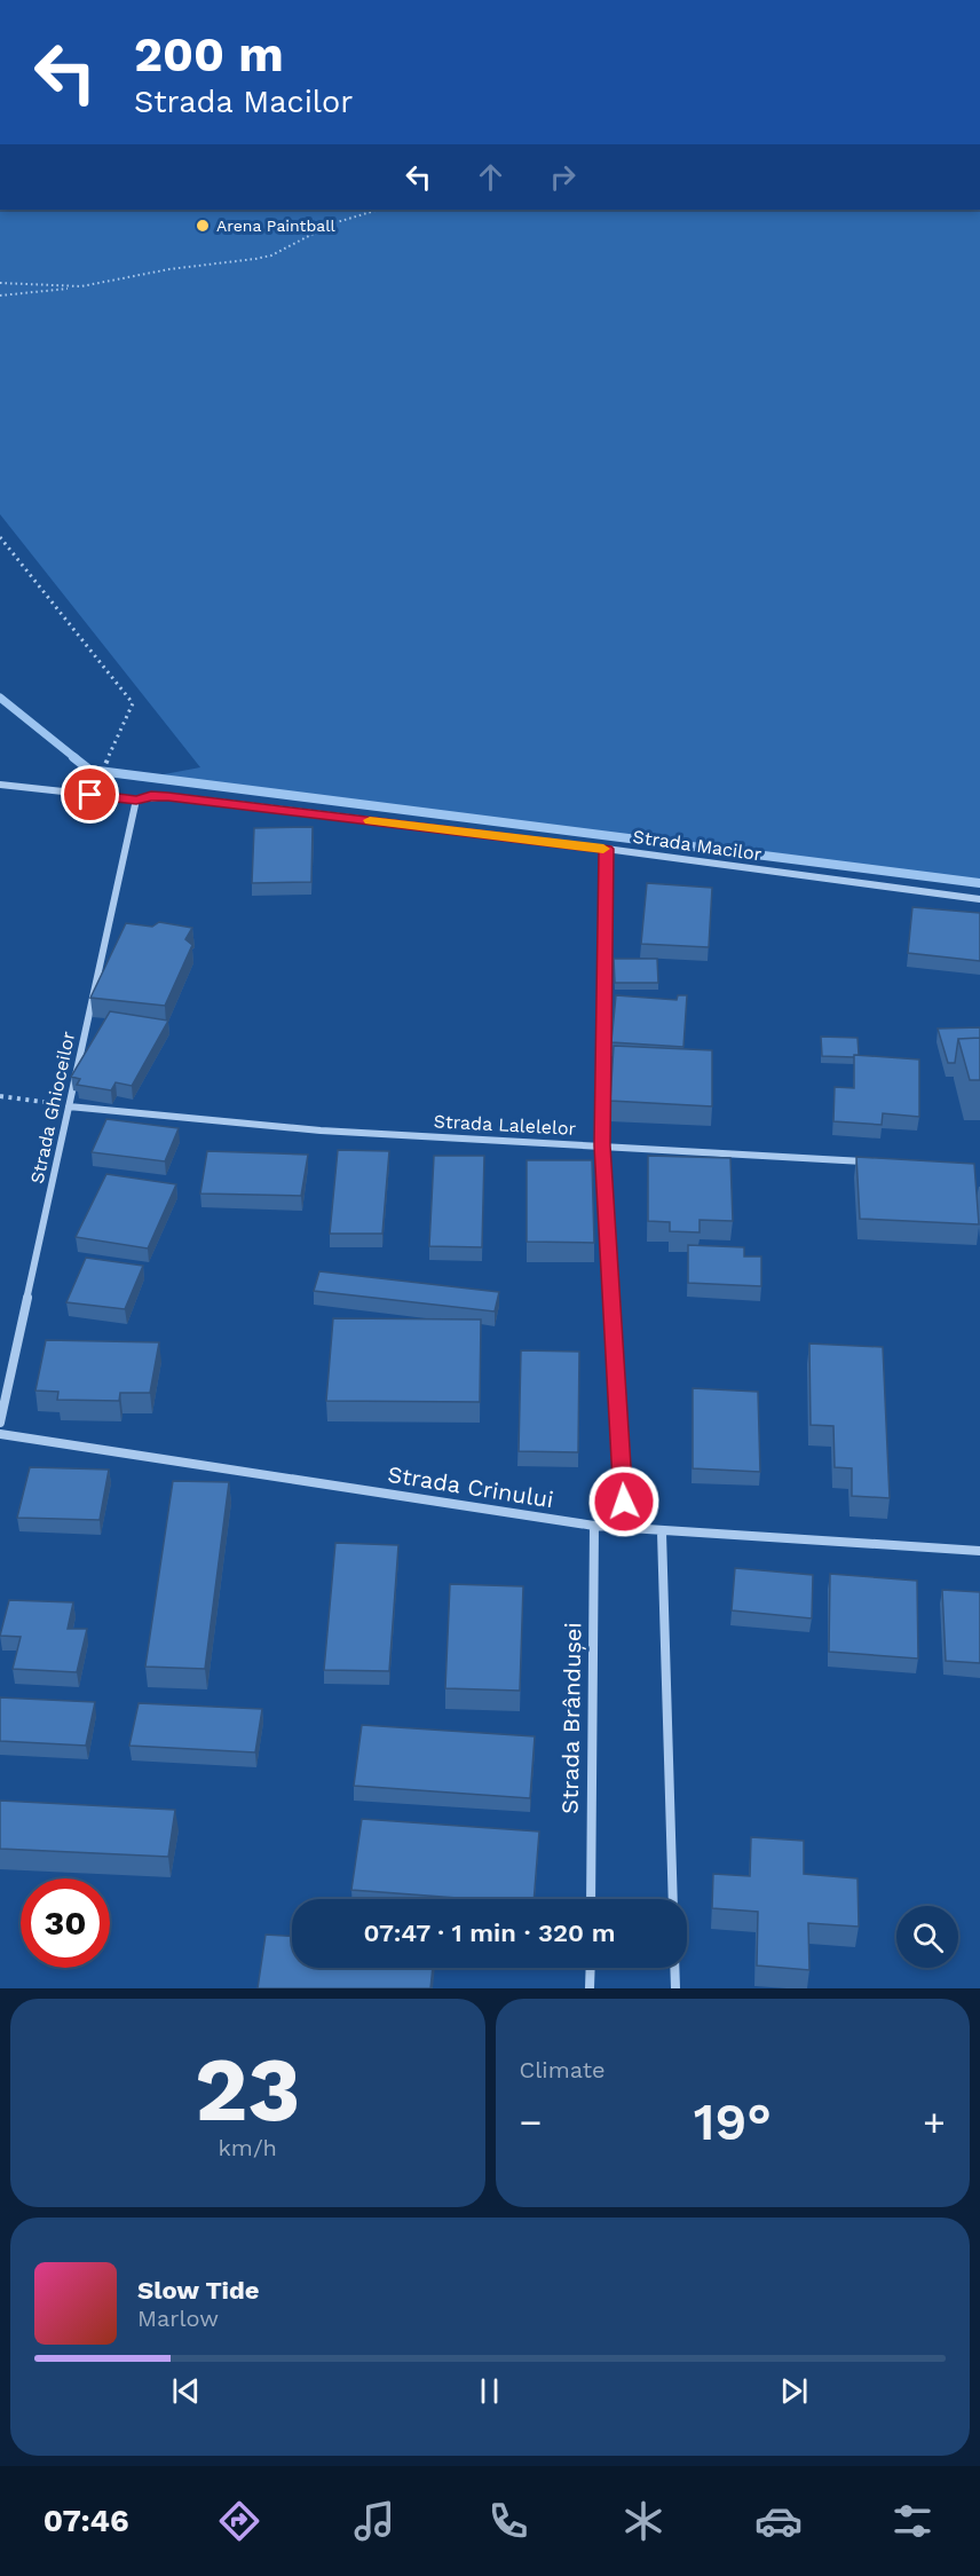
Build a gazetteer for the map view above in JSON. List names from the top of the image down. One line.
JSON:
{"streets":{"street":["Strada Macilor","Strada Ghioceilor","Strada Lalelelor","Strada Crinului","Strada Brândușei"]},"crossings":[["Strada Macilor","Strada Ghioceilor"],["Strada Ghioceilor","Strada Lalelelor"],["Strada Crinului","Strada Brândușei"]],"places":["Arena Paintball"],"page":{"turn":["200 m","Strada Macilor"],"limit":"30","trip":"07:47 · 1 min · 320 m","tile":[["23","km/h"],"Climate"],"heat":["−","19°","+"],"song":["Slow Tide","Marlow"],"tabs":"07:46"}}
